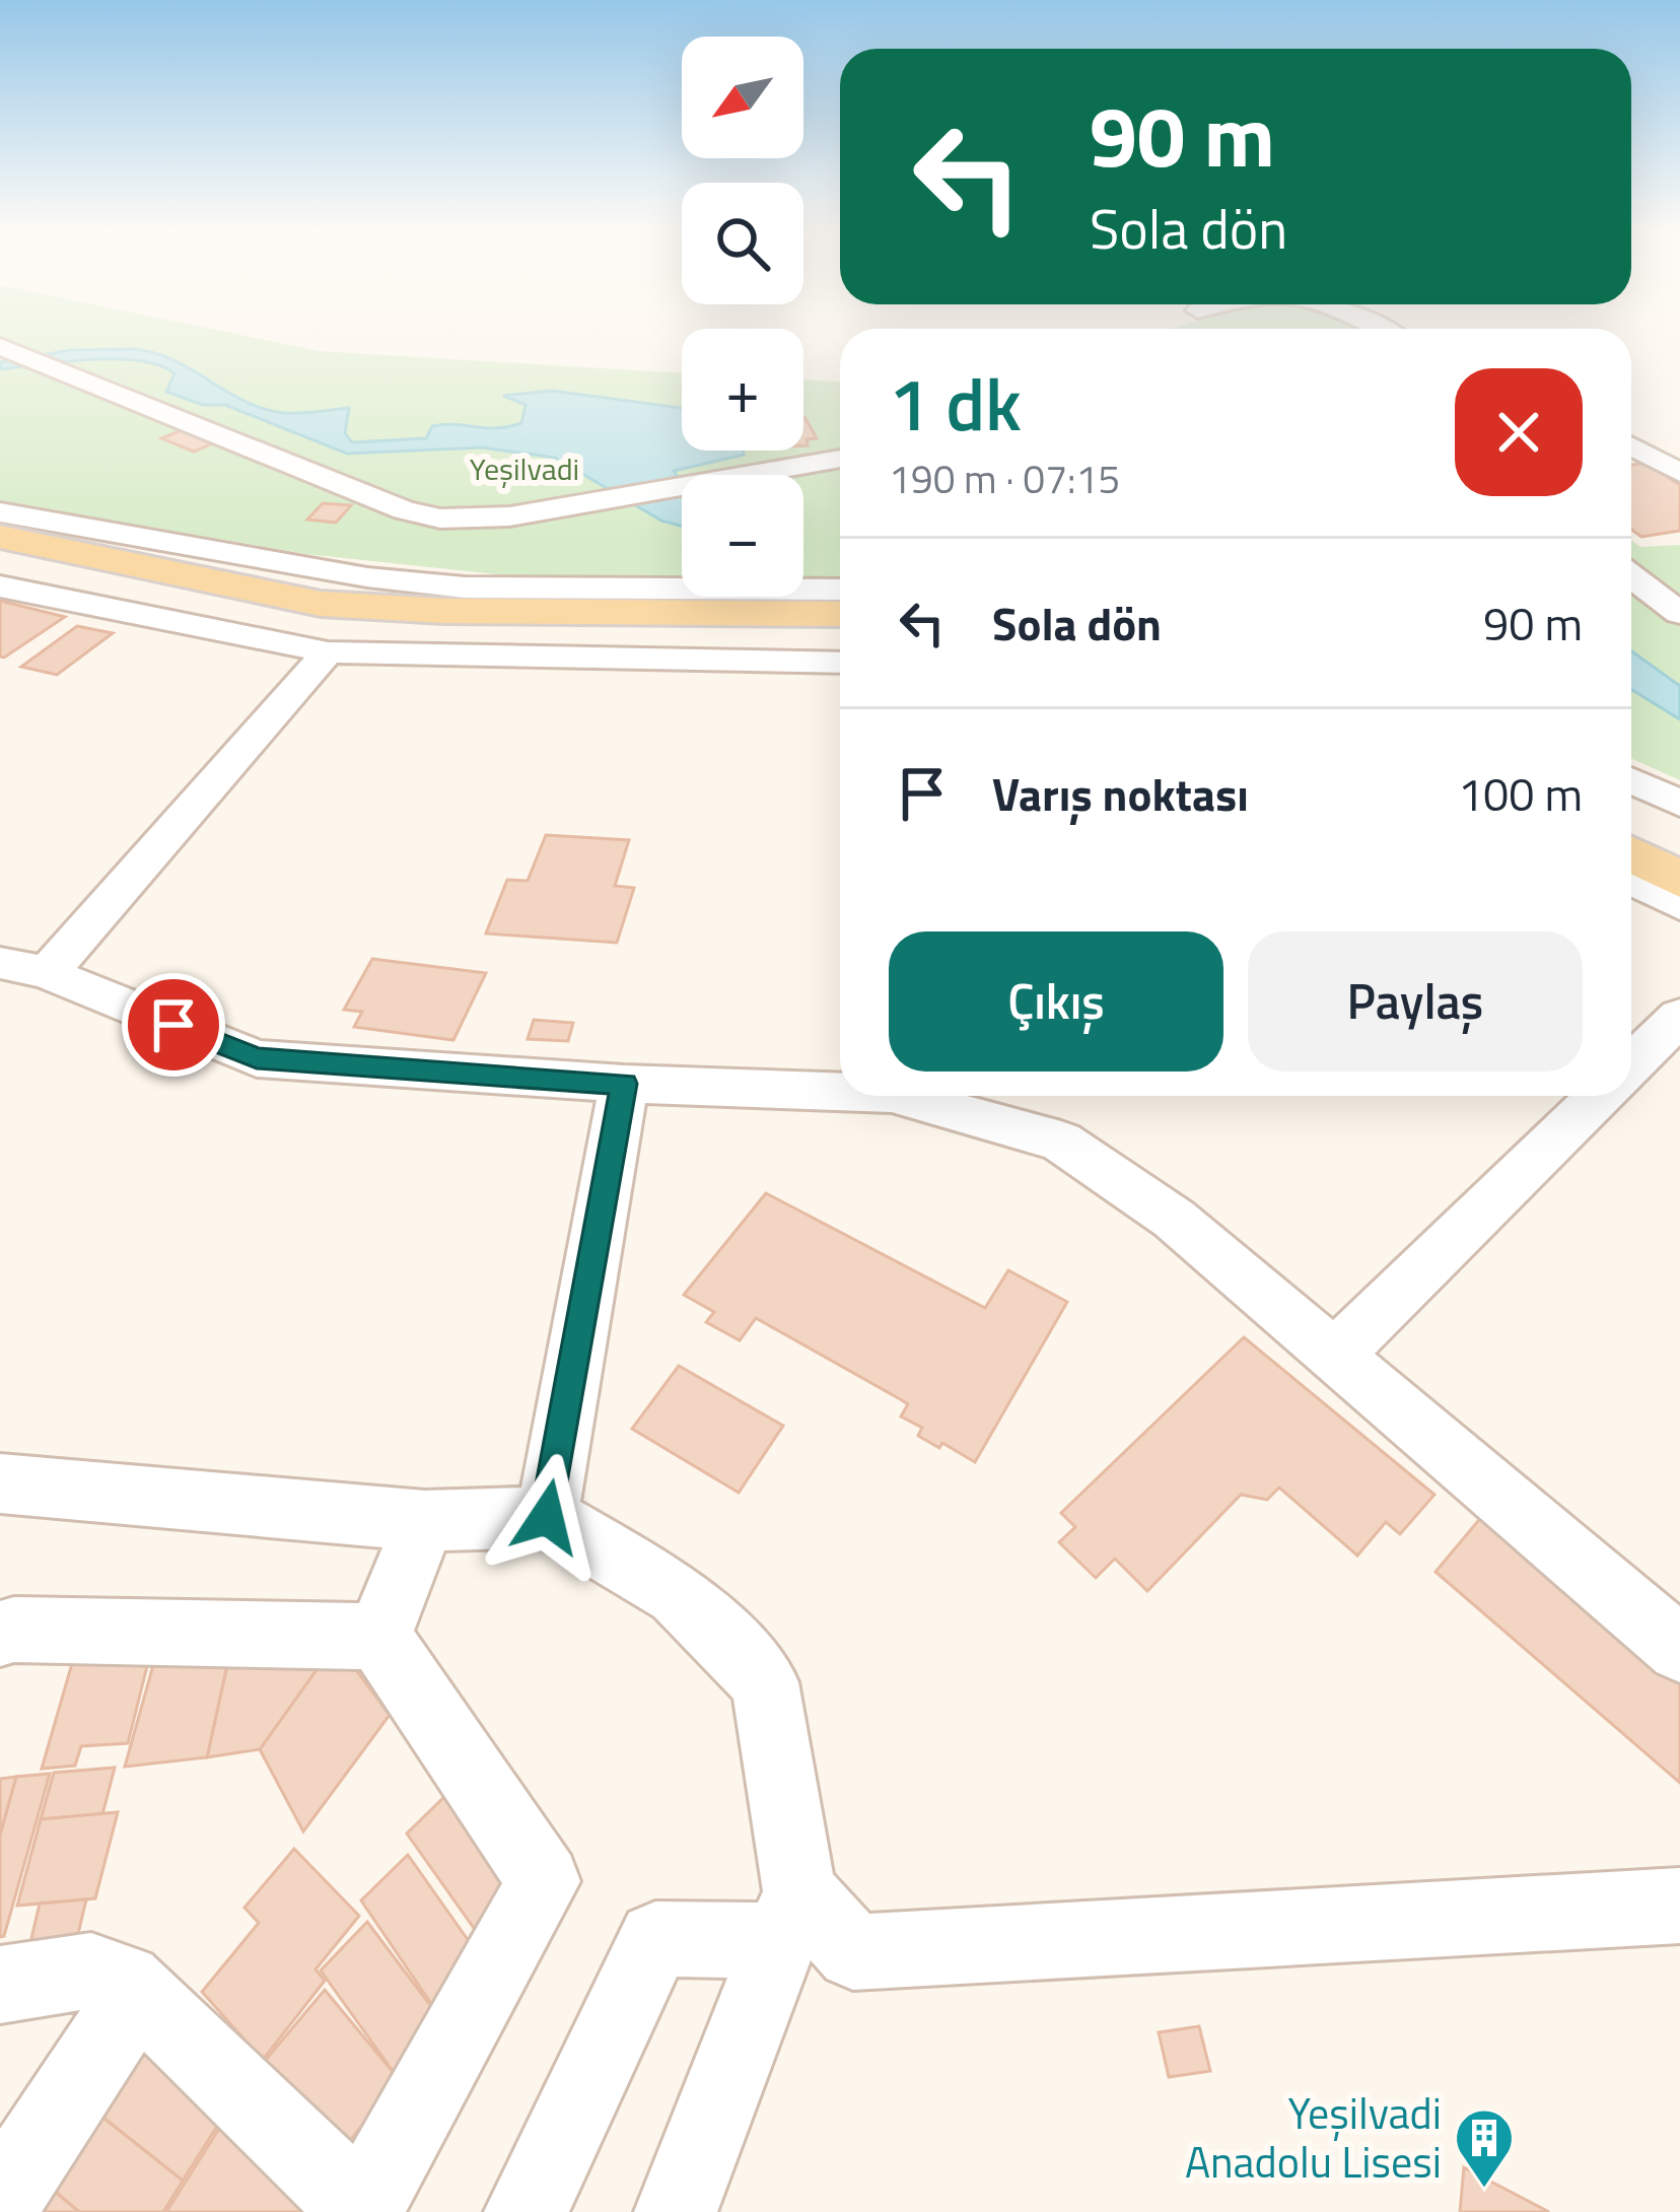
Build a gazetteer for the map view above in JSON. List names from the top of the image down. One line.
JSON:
{"parks":["Yeşilvadi"],"places":{"building":["Yeşilvadi Anadolu Lisesi"]},"north":"bottom left","page":{"map_buttons":["+","−"],"turn":["90 m","Sola dön"],"heading":["1 dk","190 m · 07:15"],"list":[{"name":"Sola dön","value":"90 m"},{"name":"Varış noktası","value":"100 m"}],"buttons":["Çıkış","Paylaş"]}}
